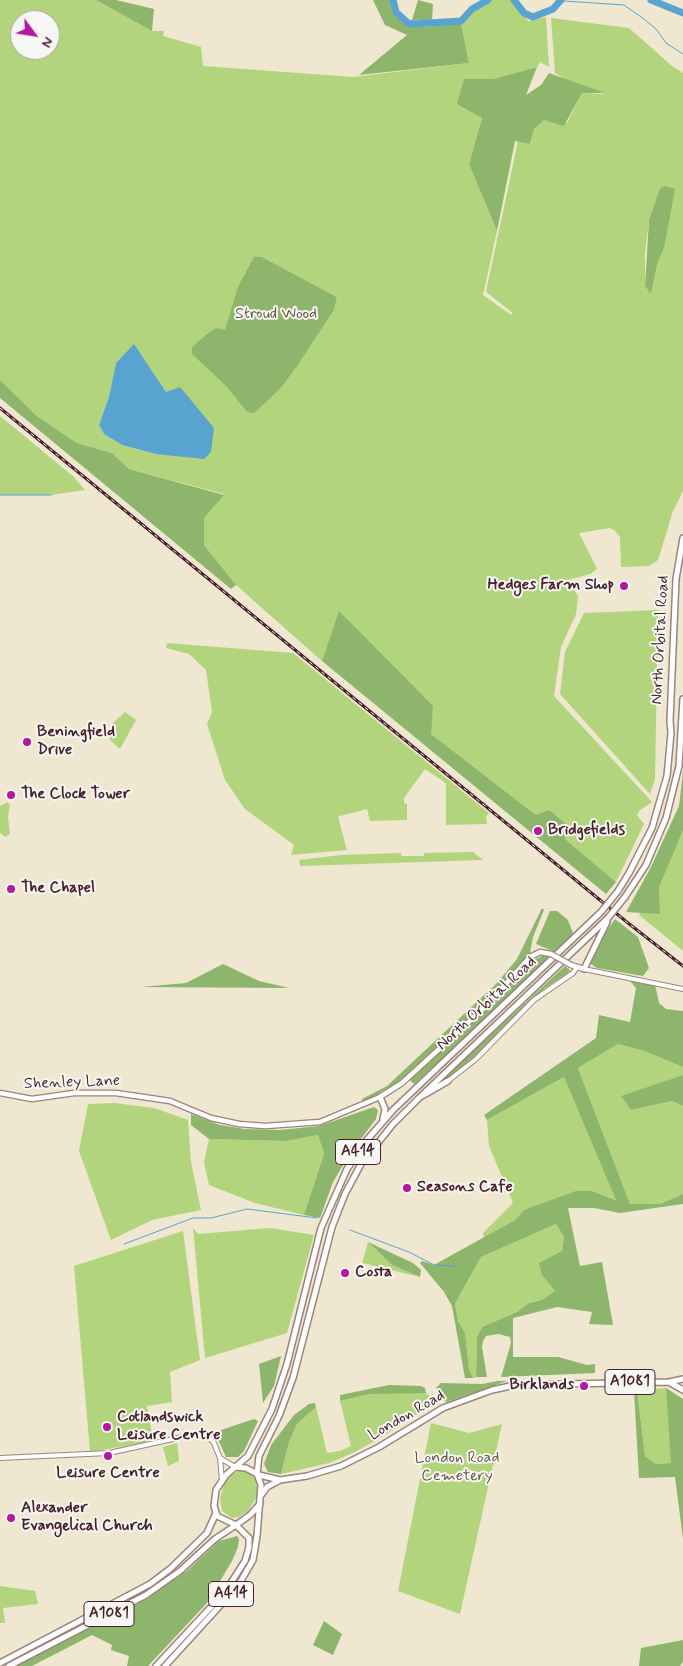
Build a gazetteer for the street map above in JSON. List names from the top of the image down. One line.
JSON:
{"streets":{"main road":["North Orbital Road","Shenley Lane","A414","A1081","London Road"]},"crossings":[["North Orbital Road","A414"],["North Orbital Road","A1081"],["North Orbital Road","London Road"],["A414","A1081"],["A414","London Road"],["A1081","London Road"]],"parks":["Stroud Wood","London Road Cemetery"],"places":["Hedges Farm Shop","Beningfield Drive","The Clock Tower","Bridgefields","The Chapel","Seasons Cafe","Costa","Birklands","Cotlandswick Leisure Centre","Leisure Centre","Alexander Evangelical Church"],"north":"bottom right"}
